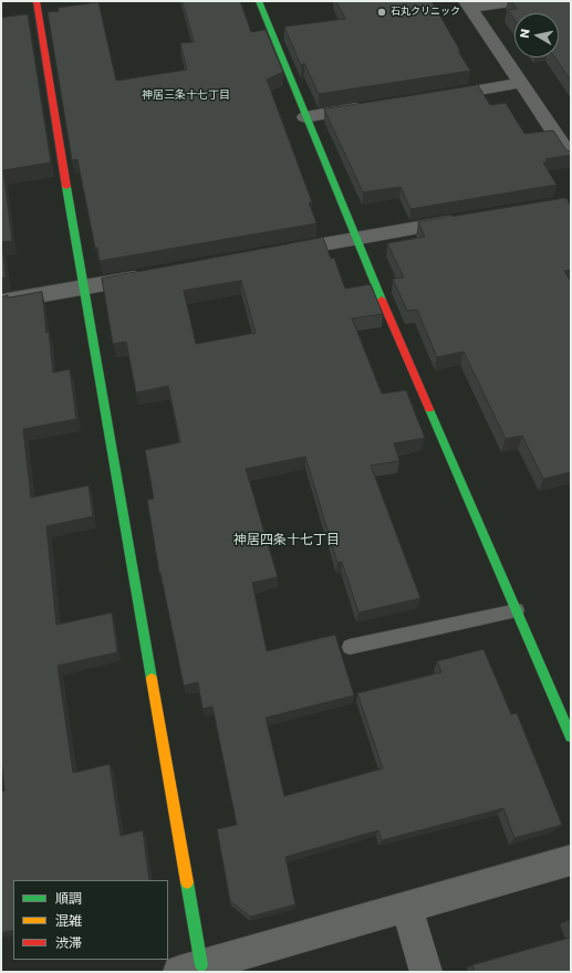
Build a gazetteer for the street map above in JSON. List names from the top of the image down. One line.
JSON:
{"districts":["神居三条十七丁目","神居四条十七丁目"],"places":["石丸クリニック"],"legend":["順調","混雑","渋滞"],"north":"left"}
